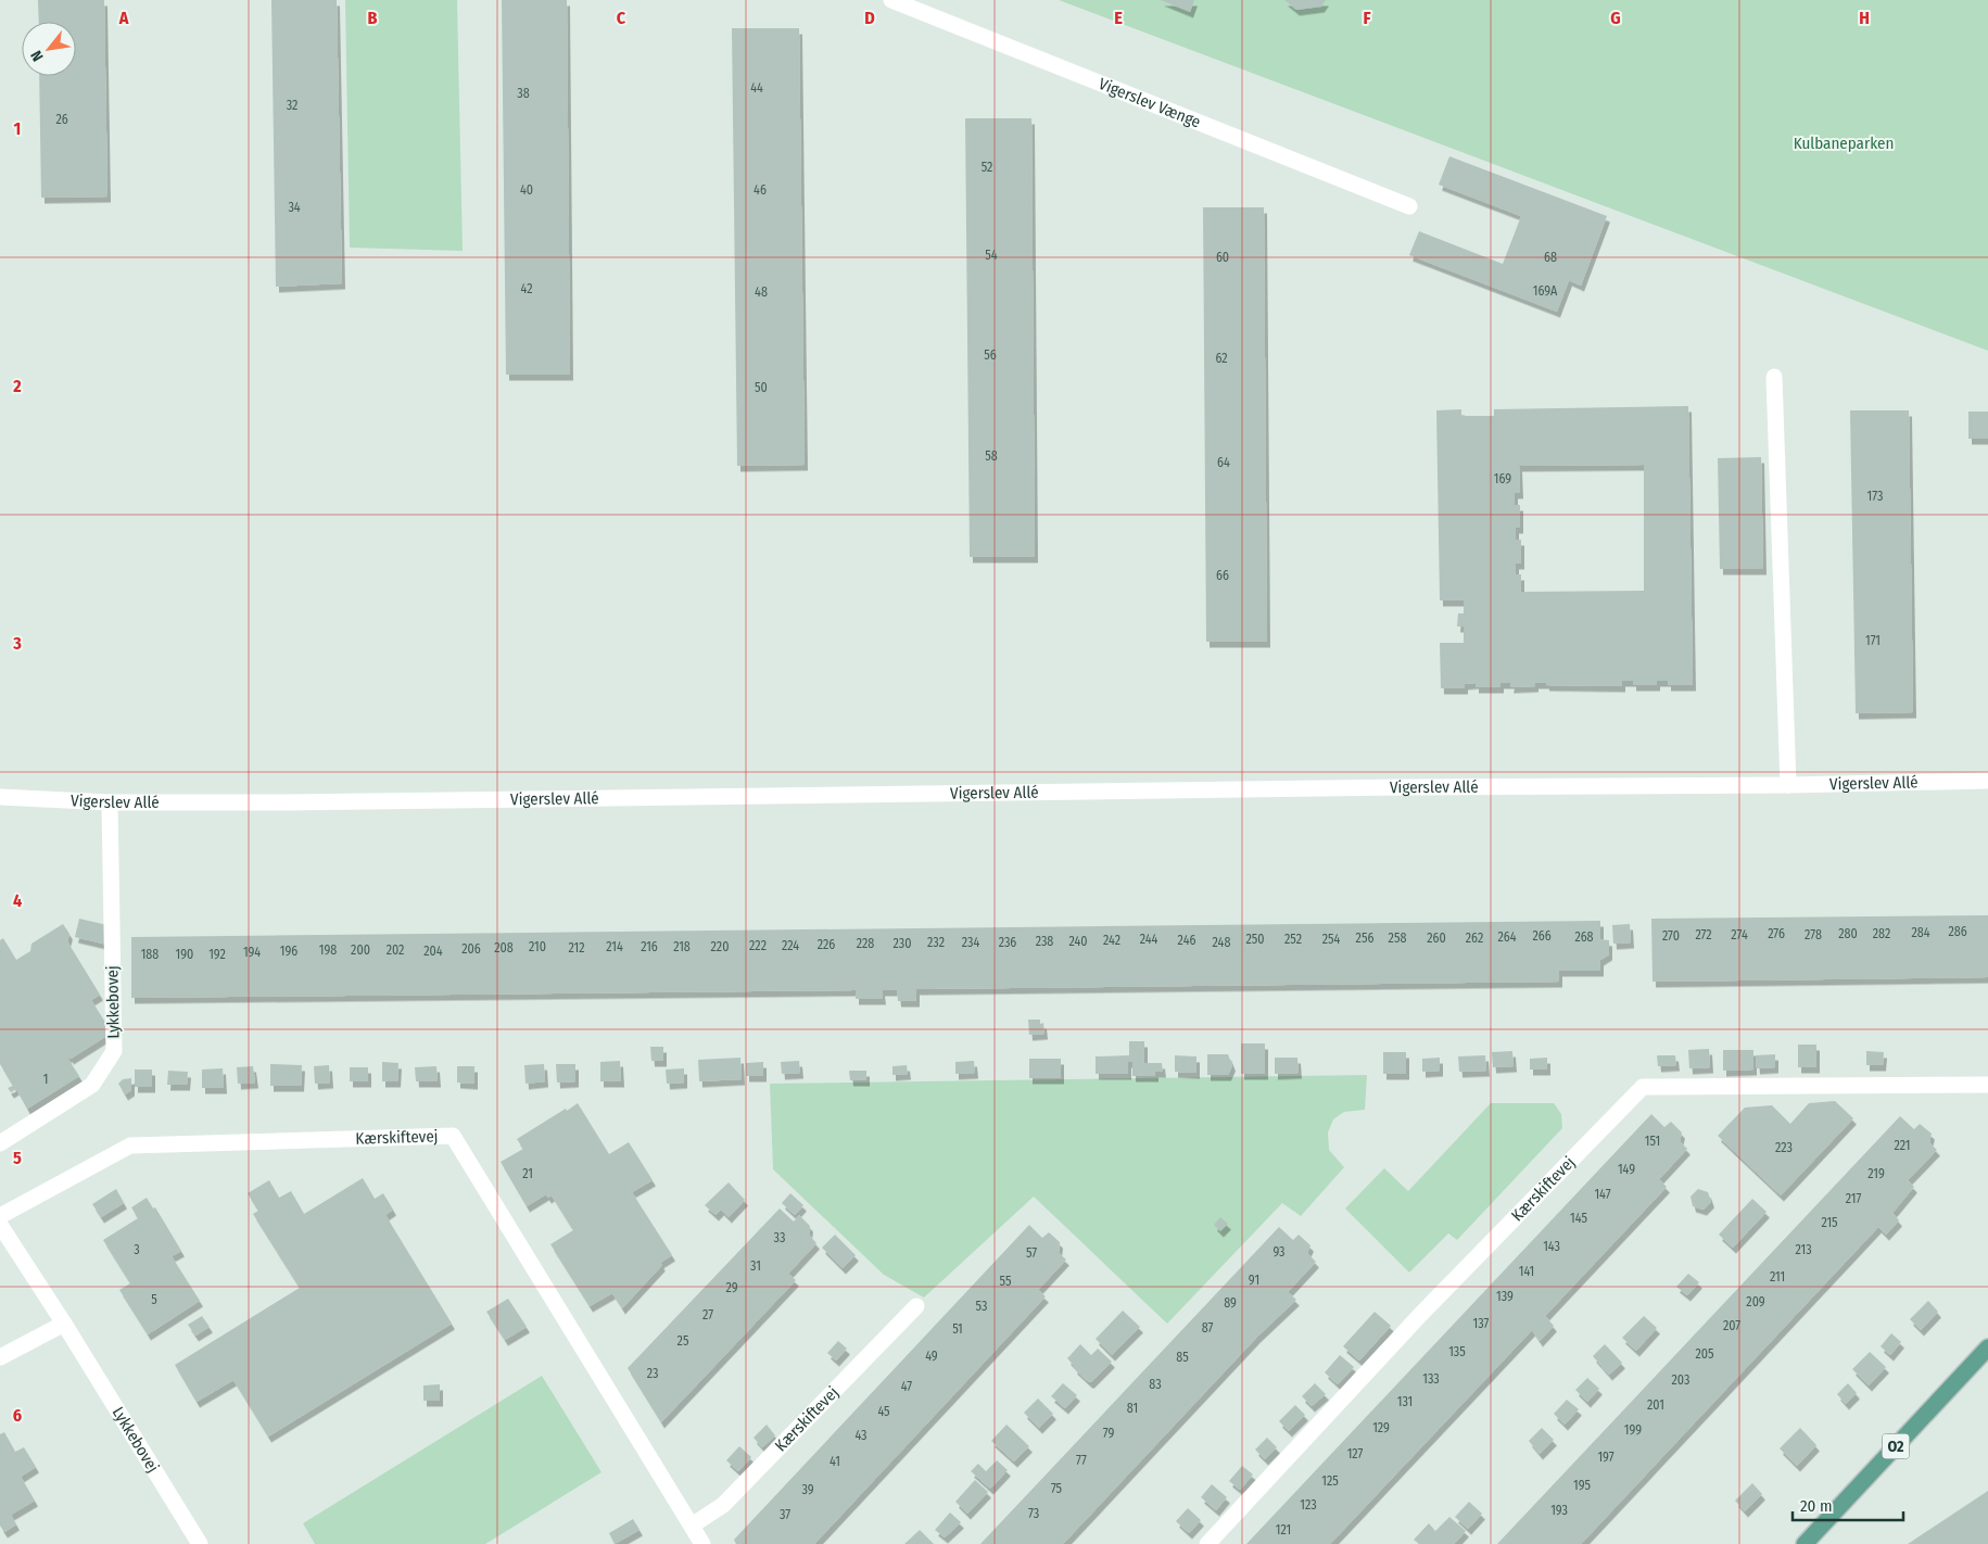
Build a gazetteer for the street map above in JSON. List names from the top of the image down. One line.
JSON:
{"streets":{"main road":["O2"],"street":["Vigerslev Vænge","Vigerslev Allé","Lykkebovej","Kærskiftevej"]},"crossings":[["Vigerslev Allé","Lykkebovej"]],"parks":["Kulbaneparken"],"house_numbers":["44","38","32","26","52","40","46","34","54","60","68","42","169A","48","56","62","50","58","64","169","173","66","171","286","284","276","280","282","272","274","278","266","270","264","268","256","258","260","262","244","250","252","254","242","246","238","240","232","234","236","248","228","230","226","222","224","210","214","216","218","220","208","212","206","198","200","202","196","204","194","188","190","192","1","151","221","223","149","21","219","147","217","145","215","33","143","3","213","93","57","31","141","211","91","55","29","139","5","209","89","53","27","137","207","87","51","25","135","205","49","85","23","133","203","83","47","131","201","81","45","129","199","79","43","127","197","77","41","125","195","75","39","123","193","73","37","121"],"scale_bar":"20 m","north":"bottom left","grid":{"columns":["A","B","C","D","E","F","G","H"],"rows":["1","2","3","4","5","6"]}}
